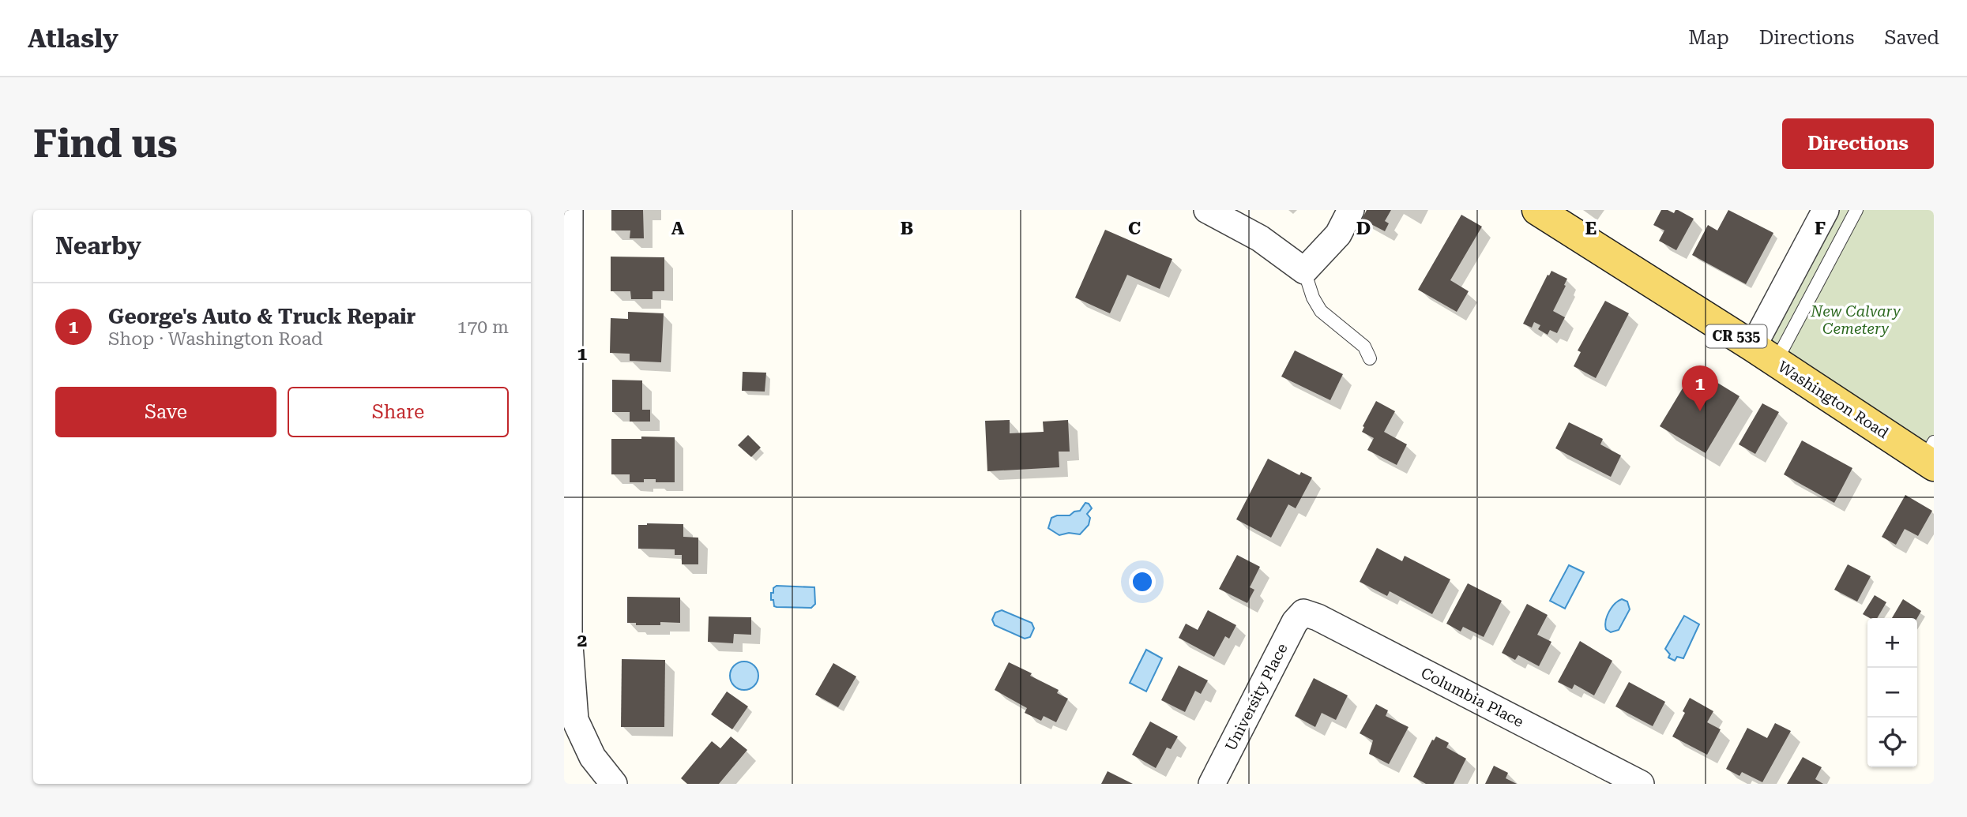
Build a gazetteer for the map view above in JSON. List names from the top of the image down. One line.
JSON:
{"streets":{"main road":["CR 535","Washington Road"],"street":["University Place","Columbia Place"]},"crossings":[["University Place","Columbia Place"]],"parks":["New Calvary Cemetery"],"page":{"header":"Atlasly","nav":["Map","Directions","Saved"],"buttons":["Directions",["Save","Share"]],"title":"Find us","heading":"Nearby","list":[{"mark":"1","name":"George's Auto & Truck Repair","note":"Shop · Washington Road","value":"170 m"}],"pins":"1","map_buttons":["+","−"]},"grid":{"columns":["A","B","C","D","E","F"],"rows":["1","2"]}}
